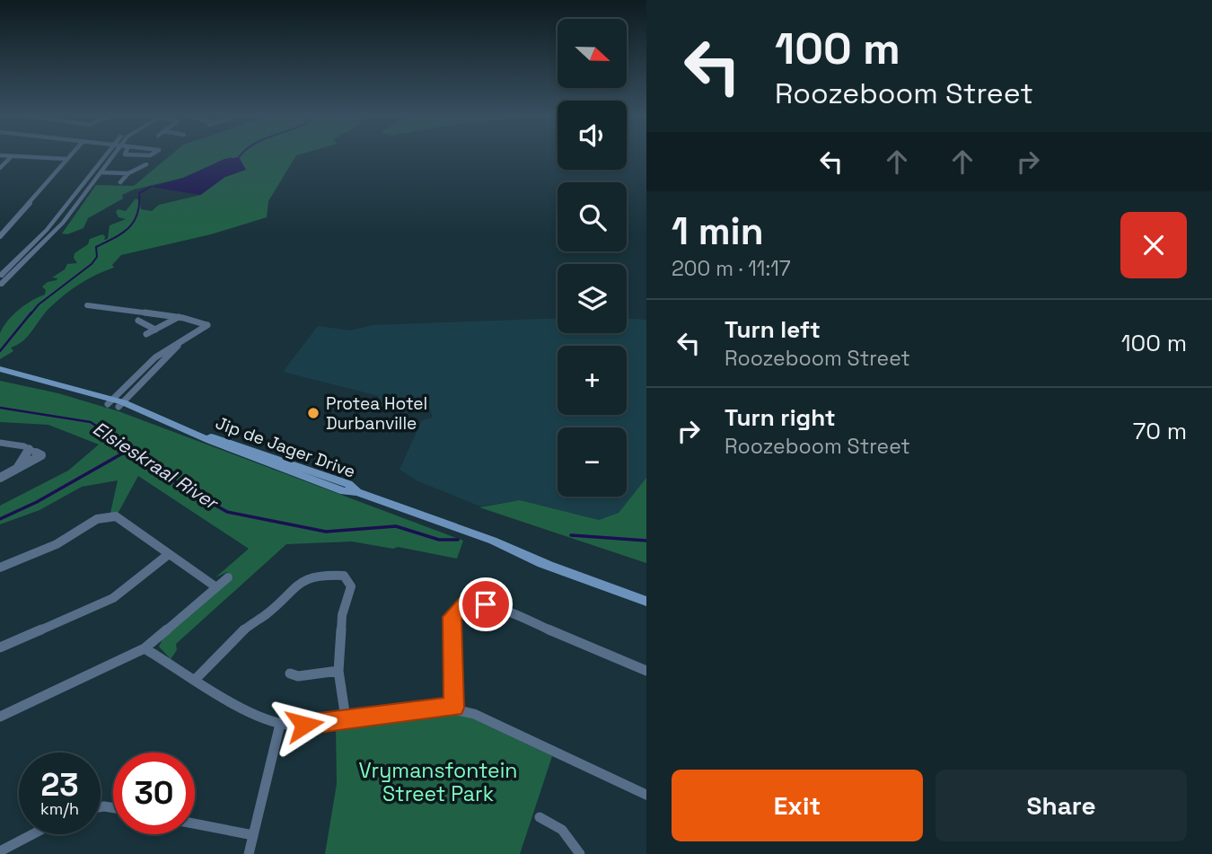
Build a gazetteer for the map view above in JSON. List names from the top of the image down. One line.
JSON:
{"streets":{"main road":["Jip de Jager Drive"]},"water":["Elsieskraal River"],"parks":["Vrymansfontein Street Park"],"places":["Protea Hotel Durbanville"],"north":"right","page":{"turn":["100 m","Roozeboom Street"],"map_buttons":["+","−"],"heading":["1 min","200 m · 11:17"],"list":[{"name":"Turn left","note":"Roozeboom Street","value":"100 m"},{"name":"Turn right","note":"Roozeboom Street","value":"70 m"}],"speed":"23 km/h","limit":"30","buttons":["Exit","Share"]}}
